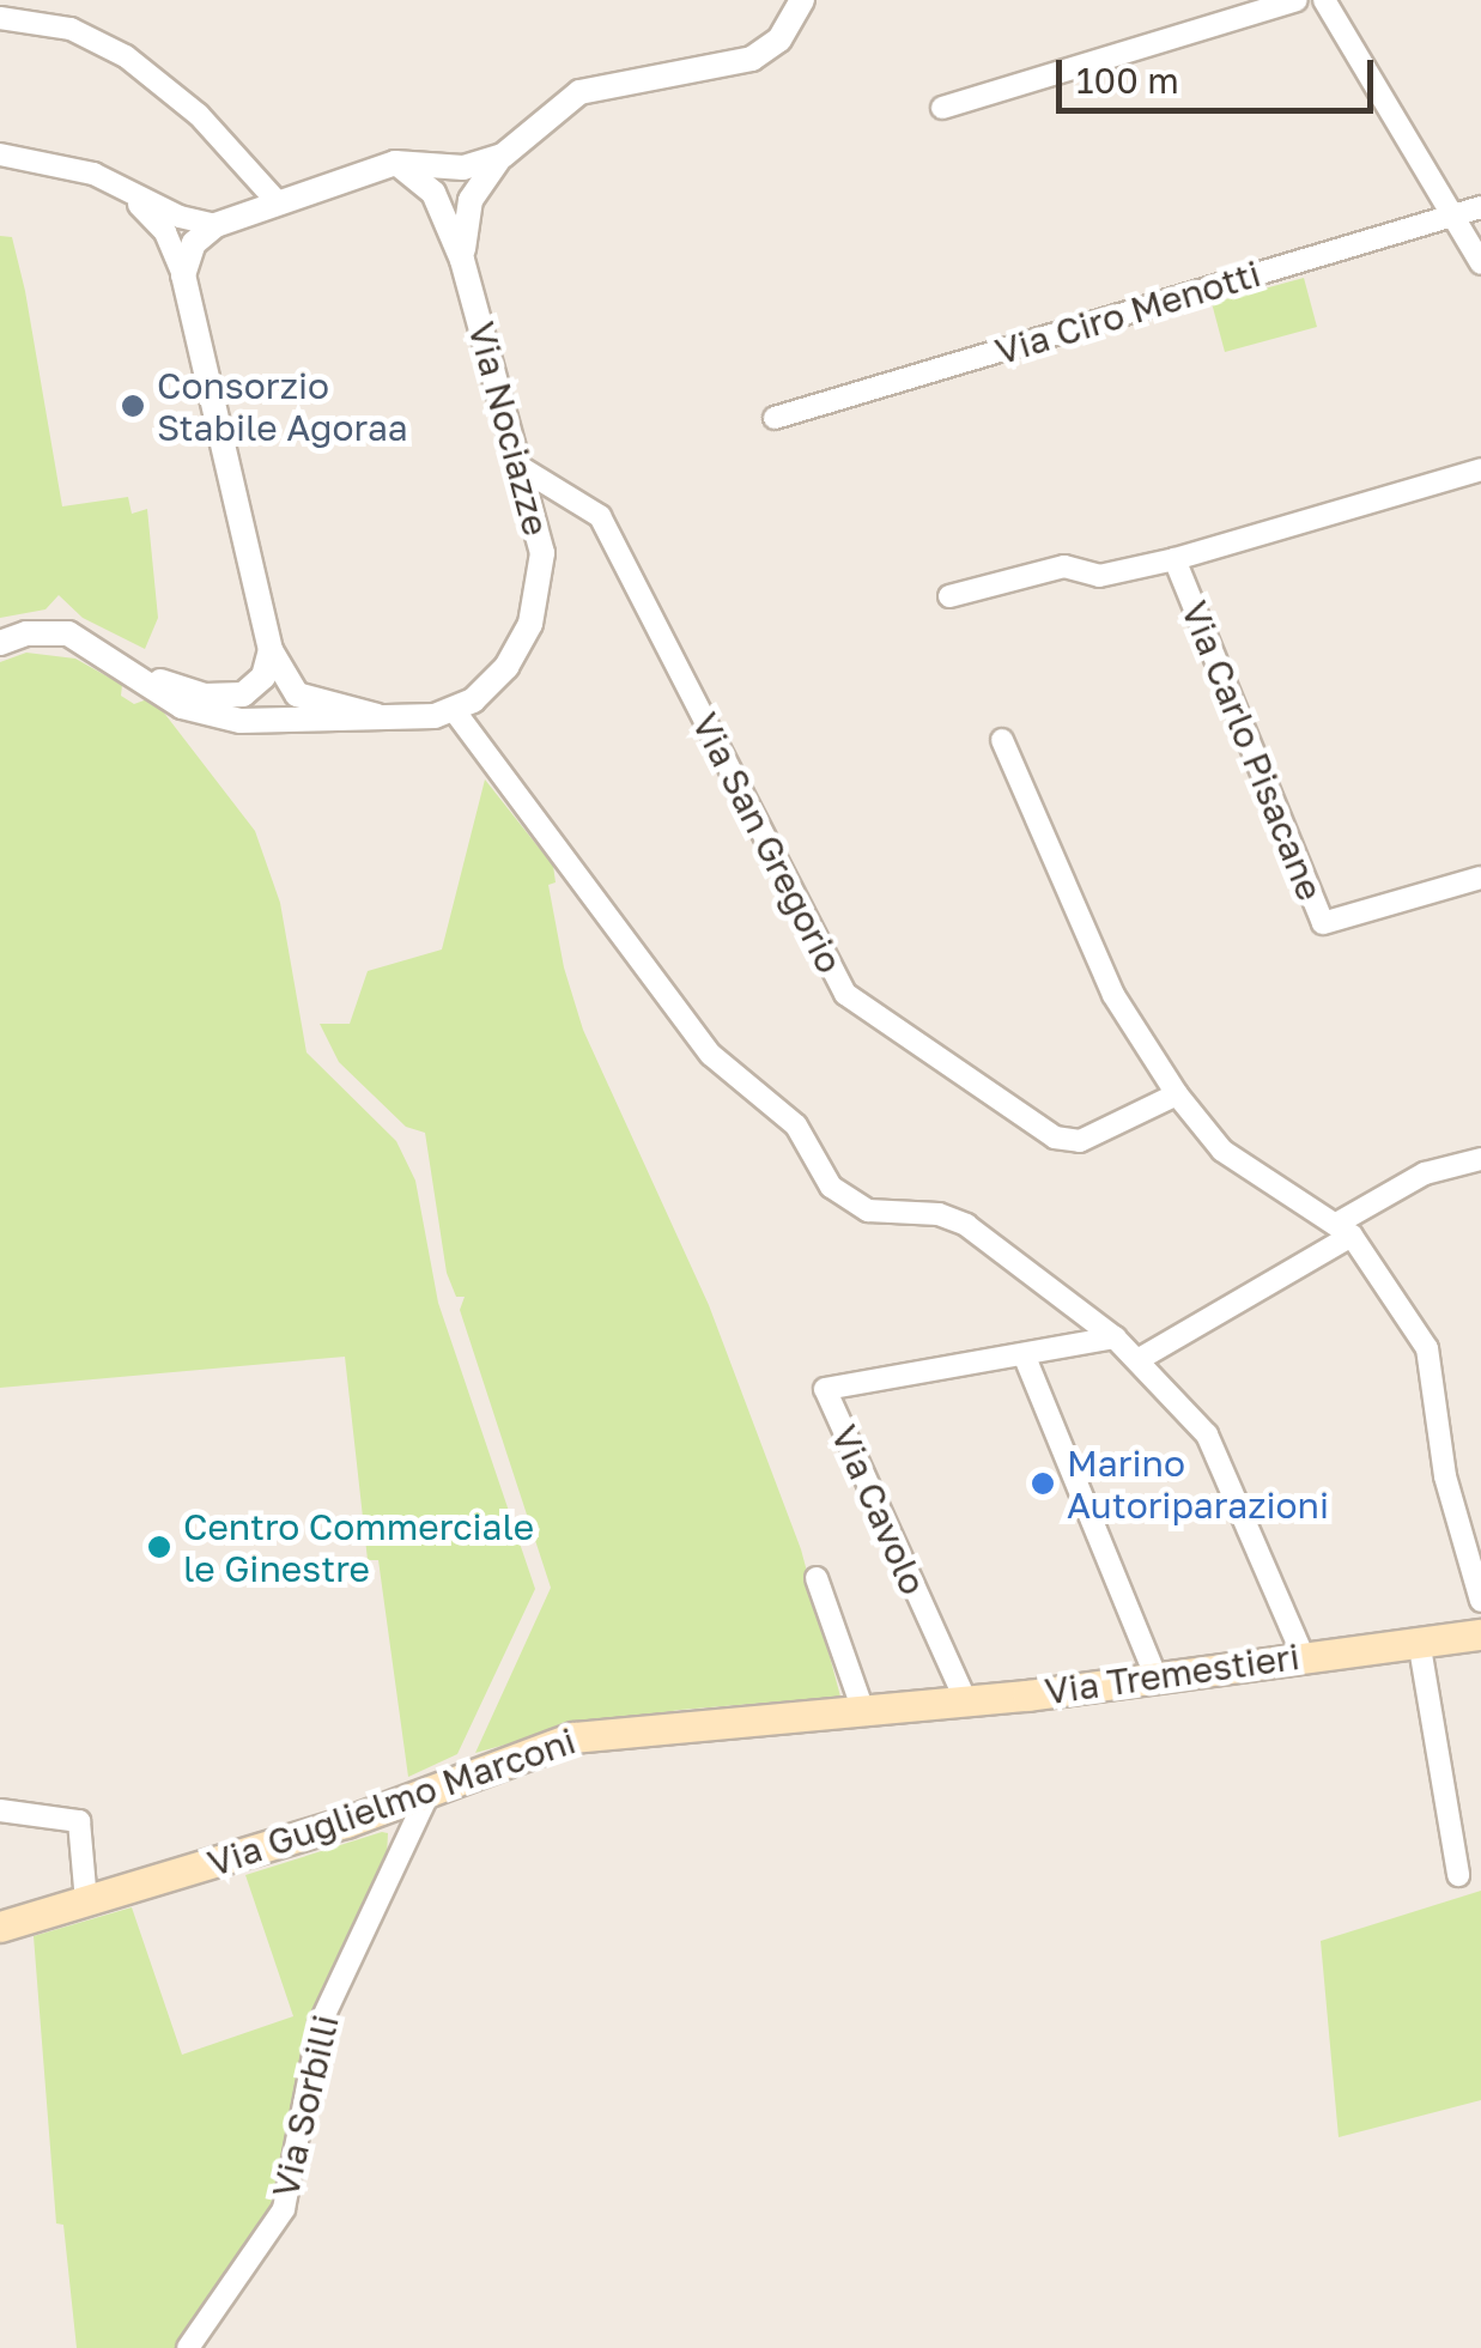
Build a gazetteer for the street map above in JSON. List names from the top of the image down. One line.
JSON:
{"streets":{"main road":["Via Tremestieri","Via Guglielmo Marconi"],"street":["Via Ciro Menotti","Via Nociazze","Via Carlo Pisacane","Via San Gregorio","Via Cavolo","Via Sorbilli"]},"crossings":[["Via Nociazze","Via San Gregorio"],["Via Cavolo","Via Tremestieri"],["Via Tremestieri","Via Guglielmo Marconi"],["Via Guglielmo Marconi","Via Sorbilli"]],"places":["Consorzio Stabile Agoraa","Marino Autoriparazioni","Centro Commerciale le Ginestre"],"scale_bar":"100 m"}
